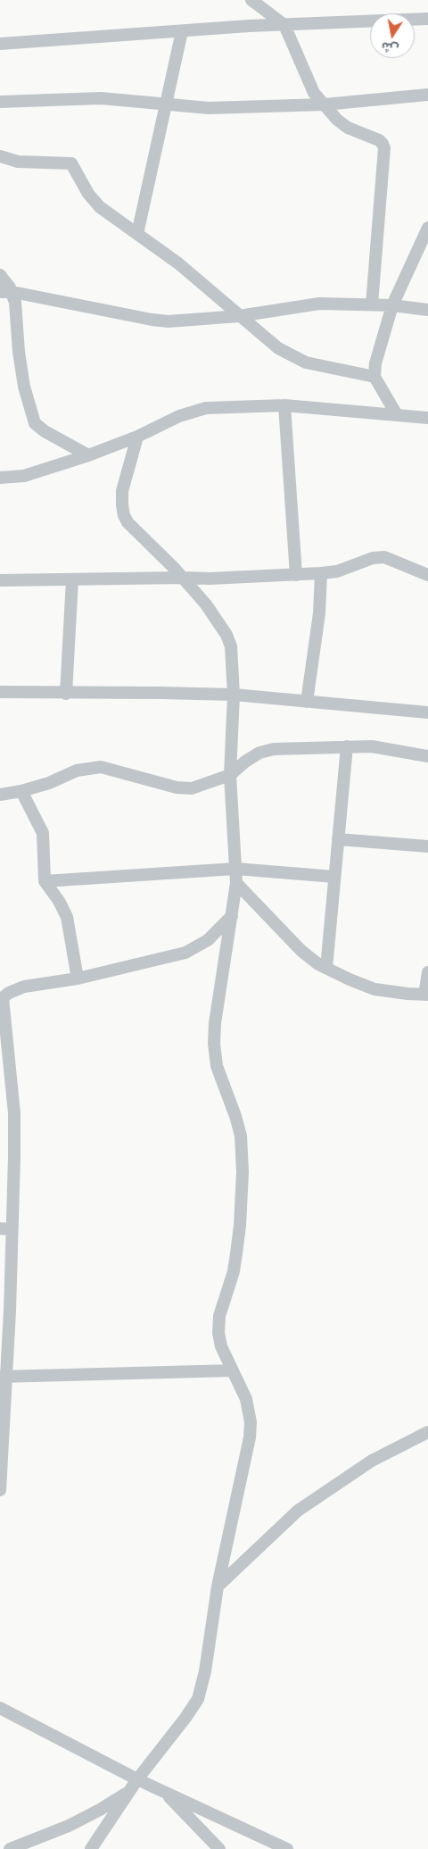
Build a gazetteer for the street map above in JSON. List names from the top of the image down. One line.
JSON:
{"north":"bottom"}
